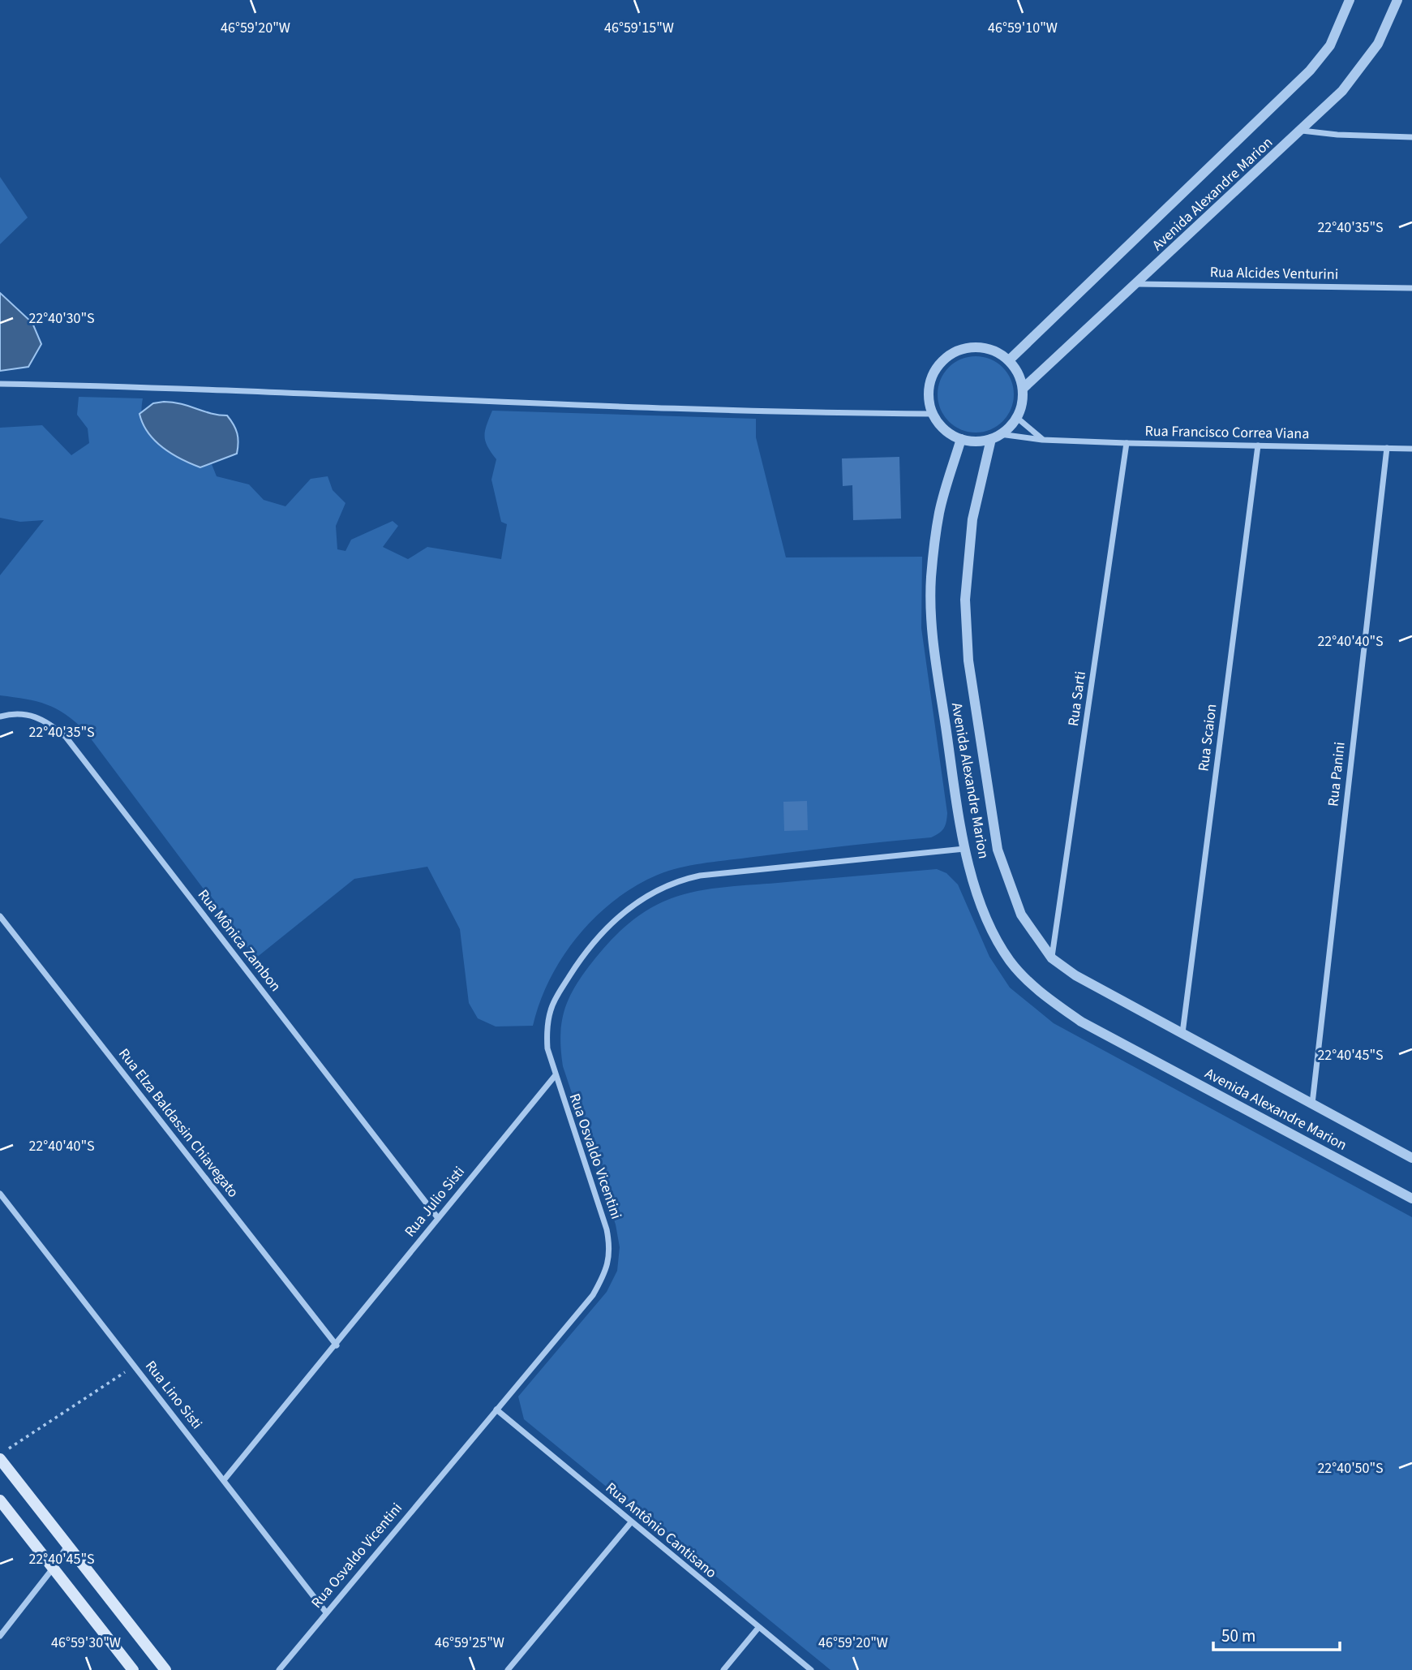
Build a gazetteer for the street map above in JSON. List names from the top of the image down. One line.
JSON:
{"streets":{"street":["Avenida Alexandre Marion","Rua Alcides Venturini","Rua Francisco Correa Viana","Rua Sarti","Rua Scaion","Rua Panini","Rua Mônica Zambon","Rua Elza Baldassin Chiavegato","Rua Osvaldo Vicentini","Rua Julio Sisti","Rua Lino Sisti","Rua Antônio Cantisano"]},"crossings":[["Avenida Alexandre Marion","Rua Alcides Venturini"],["Avenida Alexandre Marion","Rua Francisco Correa Viana"],["Avenida Alexandre Marion","Rua Sarti"],["Avenida Alexandre Marion","Rua Scaion"],["Avenida Alexandre Marion","Rua Panini"],["Avenida Alexandre Marion","Rua Osvaldo Vicentini"],["Rua Francisco Correa Viana","Rua Sarti"],["Rua Francisco Correa Viana","Rua Scaion"],["Rua Francisco Correa Viana","Rua Panini"],["Rua Mônica Zambon","Rua Julio Sisti"],["Rua Elza Baldassin Chiavegato","Rua Julio Sisti"],["Rua Osvaldo Vicentini","Rua Julio Sisti"],["Rua Osvaldo Vicentini","Rua Lino Sisti"],["Rua Osvaldo Vicentini","Rua Antônio Cantisano"],["Rua Julio Sisti","Rua Lino Sisti"]],"scale_bar":"50 m","coordinates":["46°59'10\"W","46°59'20\"W","46°59'15\"W","22°40'35\"S","22°40'30\"S","22°40'40\"S","22°40'45\"S","22°40'50\"S","46°59'30\"W","46°59'25\"W"]}
